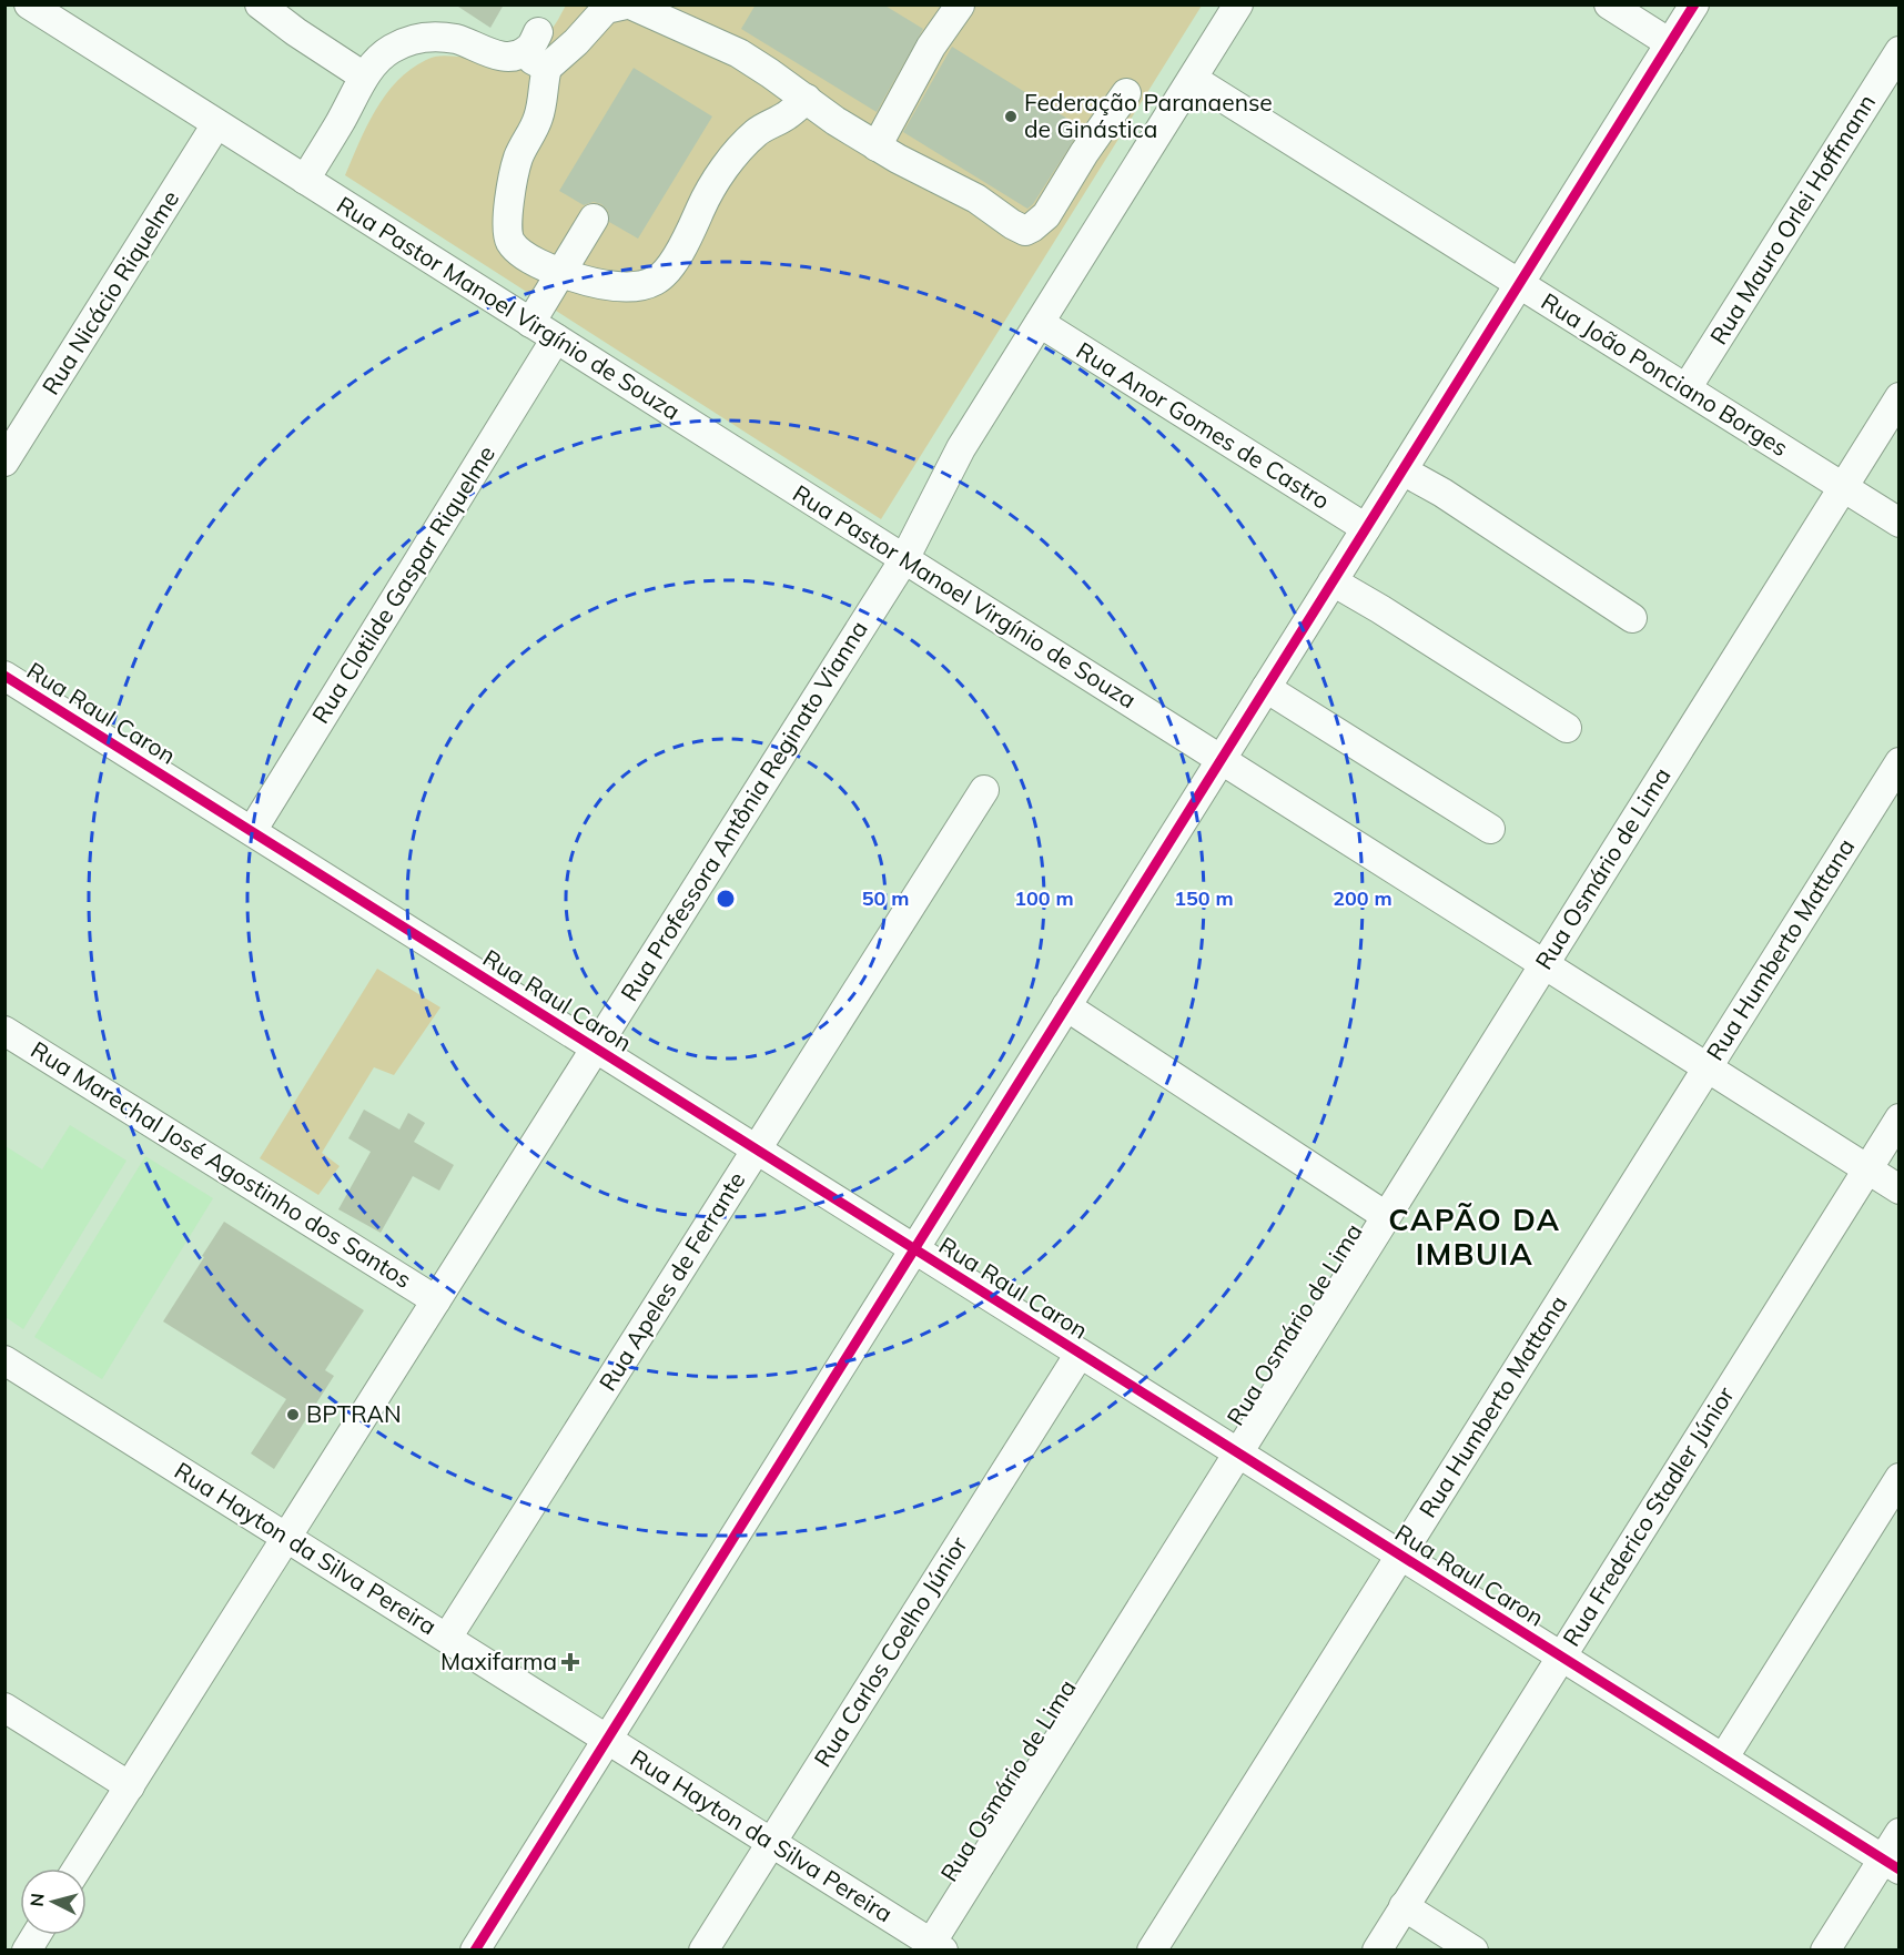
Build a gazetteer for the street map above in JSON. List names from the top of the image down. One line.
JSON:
{"streets":{"street":["Rua Mauro Orlei Hoffmann","Rua Nicácio Riquelme","Rua Pastor Manoel Virgínio de Souza","Rua João Ponciano Borges","Rua Anor Gomes de Castro","Rua Clotilde Gaspar Riquelme","Rua Raul Caron","Rua Professora Antônia Reginato Vianna","Rua Osmário de Lima","Rua Humberto Mattana","Rua Marechal José Agostinho dos Santos","Rua Apeles de Ferrante","Rua Frederico Stadler Júnior","Rua Hayton da Silva Pereira","Rua Carlos Coelho Júnior"]},"crossings":[["Rua Mauro Orlei Hoffmann","Rua João Ponciano Borges"],["Rua Nicácio Riquelme","Rua Pastor Manoel Virgínio de Souza"],["Rua Pastor Manoel Virgínio de Souza","Rua Clotilde Gaspar Riquelme"],["Rua Pastor Manoel Virgínio de Souza","Rua Professora Antônia Reginato Vianna"],["Rua Pastor Manoel Virgínio de Souza","Rua Osmário de Lima"],["Rua Pastor Manoel Virgínio de Souza","Rua Humberto Mattana"],["Rua Pastor Manoel Virgínio de Souza","Rua Frederico Stadler Júnior"],["Rua João Ponciano Borges","Rua Professora Antônia Reginato Vianna"],["Rua João Ponciano Borges","Rua Osmário de Lima"],["Rua Anor Gomes de Castro","Rua Professora Antônia Reginato Vianna"],["Rua Clotilde Gaspar Riquelme","Rua Raul Caron"],["Rua Raul Caron","Rua Professora Antônia Reginato Vianna"],["Rua Raul Caron","Rua Osmário de Lima"],["Rua Raul Caron","Rua Humberto Mattana"],["Rua Raul Caron","Rua Apeles de Ferrante"],["Rua Raul Caron","Rua Frederico Stadler Júnior"],["Rua Raul Caron","Rua Carlos Coelho Júnior"],["Rua Professora Antônia Reginato Vianna","Rua Marechal José Agostinho dos Santos"],["Rua Professora Antônia Reginato Vianna","Rua Hayton da Silva Pereira"],["Rua Osmário de Lima","Rua Hayton da Silva Pereira"],["Rua Apeles de Ferrante","Rua Hayton da Silva Pereira"],["Rua Hayton da Silva Pereira","Rua Carlos Coelho Júnior"]],"districts":["CAPÃO DA IMBUIA"],"places":{"other":["Federação Paranaense de Ginástica","BPTRAN"],"health":["Maxifarma"]},"north":"left","rings":["50 m","100 m","150 m","200 m"]}
